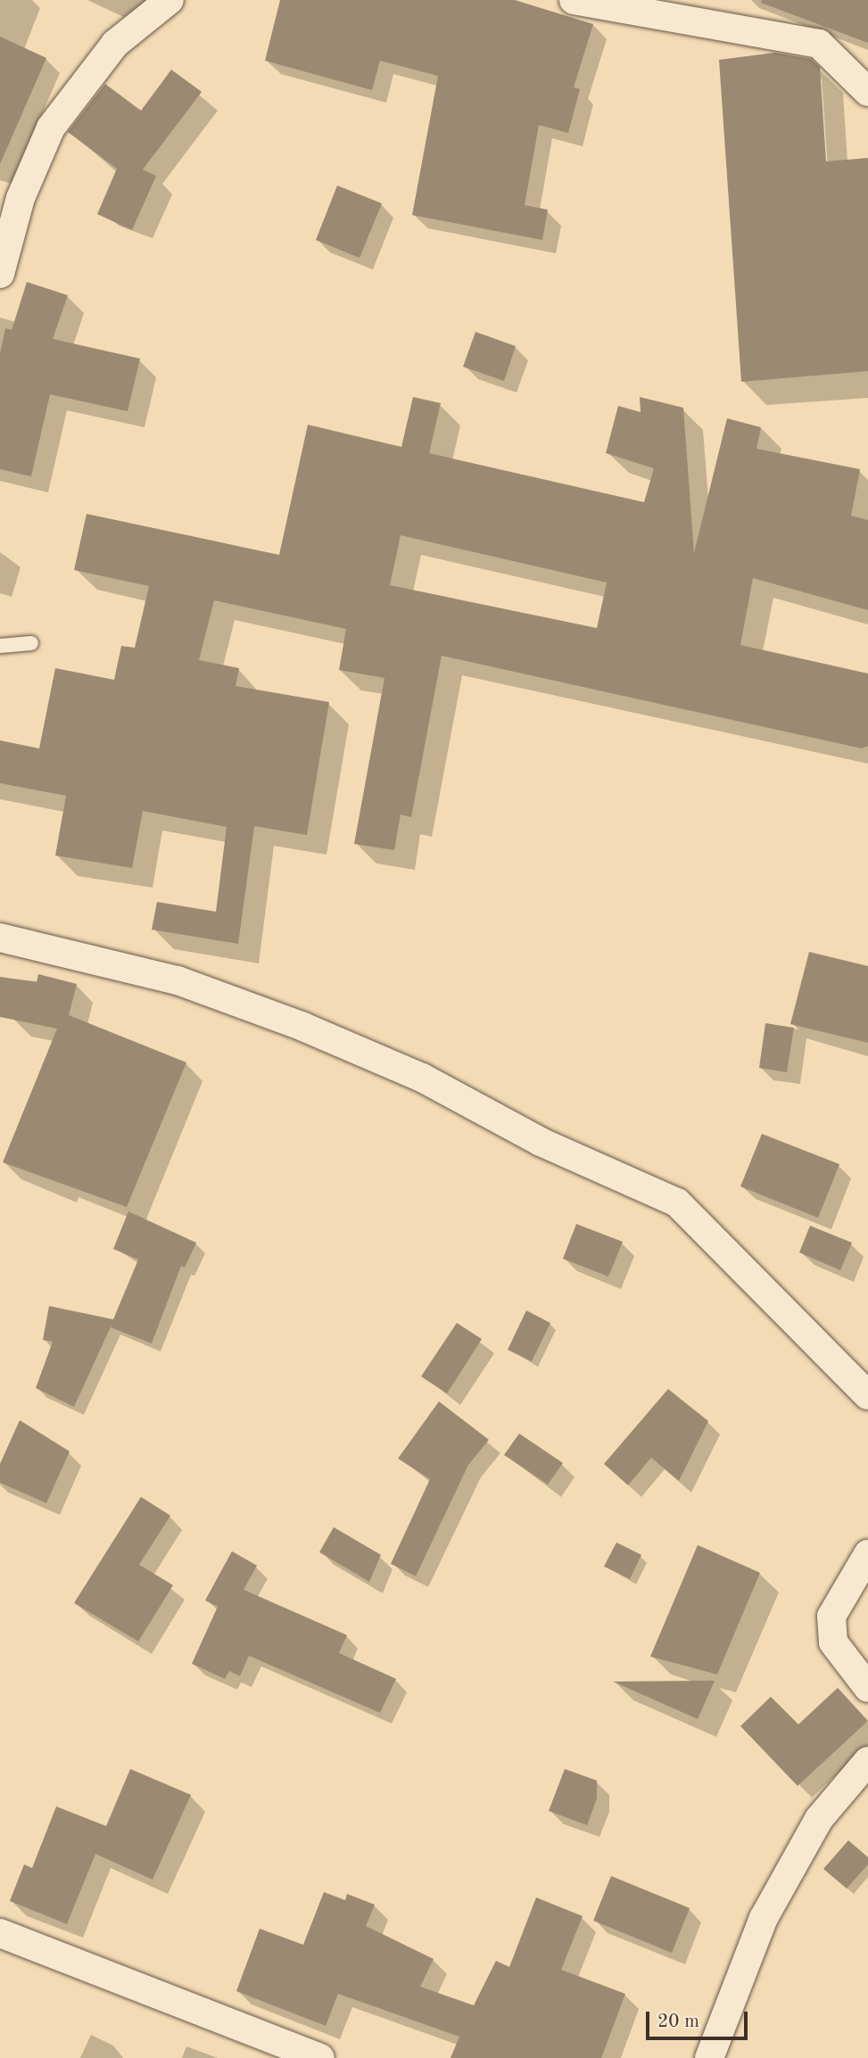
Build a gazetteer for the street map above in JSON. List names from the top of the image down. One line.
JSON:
{"scale_bar":"20 m"}
